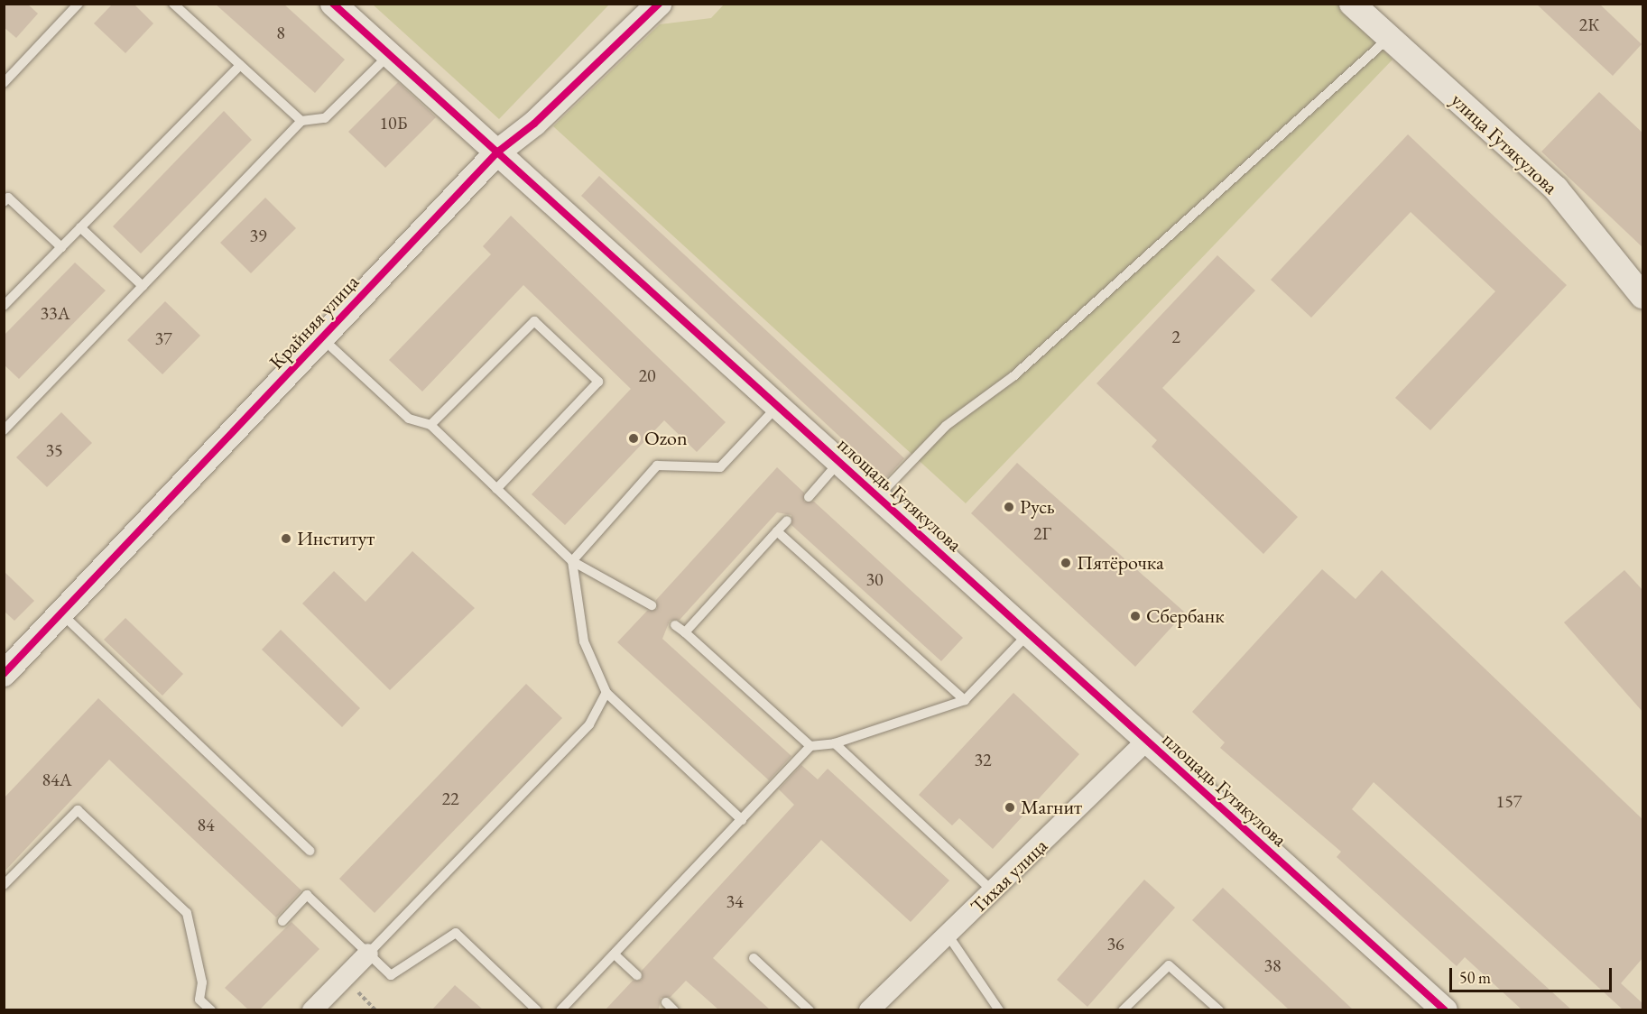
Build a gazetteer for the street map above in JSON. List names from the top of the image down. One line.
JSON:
{"streets":{"street":["улица Гутякулова","Крайняя улица","площадь Гутякулова","Тихая улица"]},"crossings":[["Крайняя улица","площадь Гутякулова"],["площадь Гутякулова","Тихая улица"]],"places":["Ozon","Русь","Институт","Пятёрочка","Сбербанк","Магнит"],"house_numbers":["2К","8","10Б","39","33А","2","37","20","35","2Г","30","32","84А","22","157","84","34","36","38"],"scale_bar":"50 m"}
